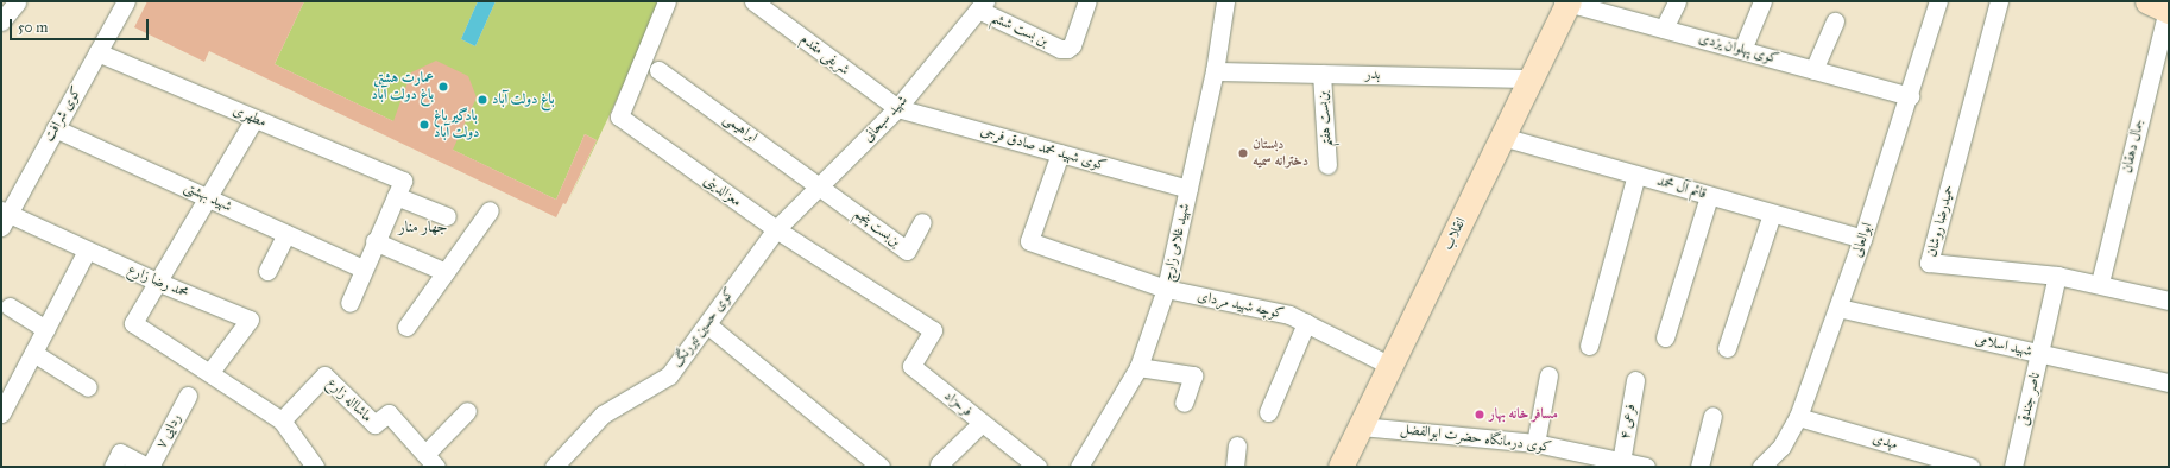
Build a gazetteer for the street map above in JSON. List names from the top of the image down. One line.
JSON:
{"streets":{"main road":["انقلاب"],"street":["بن بست ششم","کوی پهلوان یزدی","شریفی مقدم","بدر","کوی شرافت","مطهری","شهید سبحانی","بن‌بست هفتم","ابراهیمی","جمال دهقان","کوی شهید محمد صادق فرجی","قائم آل محمد","معزالدینی","شهید بهشتی","حمیدرضا روشان","بن‌بست پنجم","ابوالعالی","شهید غلامی زارچ","محمد رضا زارع","کوچه شهید مردای","کوی حسین تیررنگ","شهید اسلامی","ناصر جندقی","ماشااله زارع","فرحزاد","فرعی ۴","ردایی ۷","کوی درمانگاه حضرت ابوالفضل","مهدی"]},"crossings":[["بن بست ششم","شهید سبحانی"],["کوی پهلوان یزدی","انقلاب"],["کوی پهلوان یزدی","ابوالعالی"],["شریفی مقدم","شهید سبحانی"],["شریفی مقدم","کوی شهید محمد صادق فرجی"],["بدر","بن‌بست هفتم"],["بدر","انقلاب"],["بدر","شهید غلامی زارچ"],["کوی شرافت","مطهری"],["کوی شرافت","شهید بهشتی"],["کوی شرافت","محمد رضا زارع"],["شهید سبحانی","ابراهیمی"],["شهید سبحانی","کوی شهید محمد صادق فرجی"],["شهید سبحانی","معزالدینی"],["شهید سبحانی","بن‌بست پنجم"],["شهید سبحانی","کوی حسین تیررنگ"],["ابراهیمی","بن‌بست پنجم"],["جمال دهقان","حمیدرضا روشان"],["کوی شهید محمد صادق فرجی","شهید غلامی زارچ"],["کوی شهید محمد صادق فرجی","کوچه شهید مردای"],["قائم آل محمد","انقلاب"],["قائم آل محمد","ابوالعالی"],["معزالدینی","کوی حسین تیررنگ"],["معزالدینی","فرحزاد"],["حمیدرضا روشان","ناصر جندقی"],["انقلاب","کوچه شهید مردای"],["انقلاب","کوی درمانگاه حضرت ابوالفضل"],["ابوالعالی","شهید اسلامی"],["ابوالعالی","مهدی"],["شهید غلامی زارچ","کوچه شهید مردای"],["شهید اسلامی","ناصر جندقی"],["فرعی ۴","کوی درمانگاه حضرت ابوالفضل"]],"districts":["جهار منار"],"places":["عمارت هشتی باغ دولت آباد","باغ دولت آباد","بادگیر باغ دولت آباد","دبستان دخترانه سمیه","مسافر خانه بهار"],"scale_bar":"50 m"}
